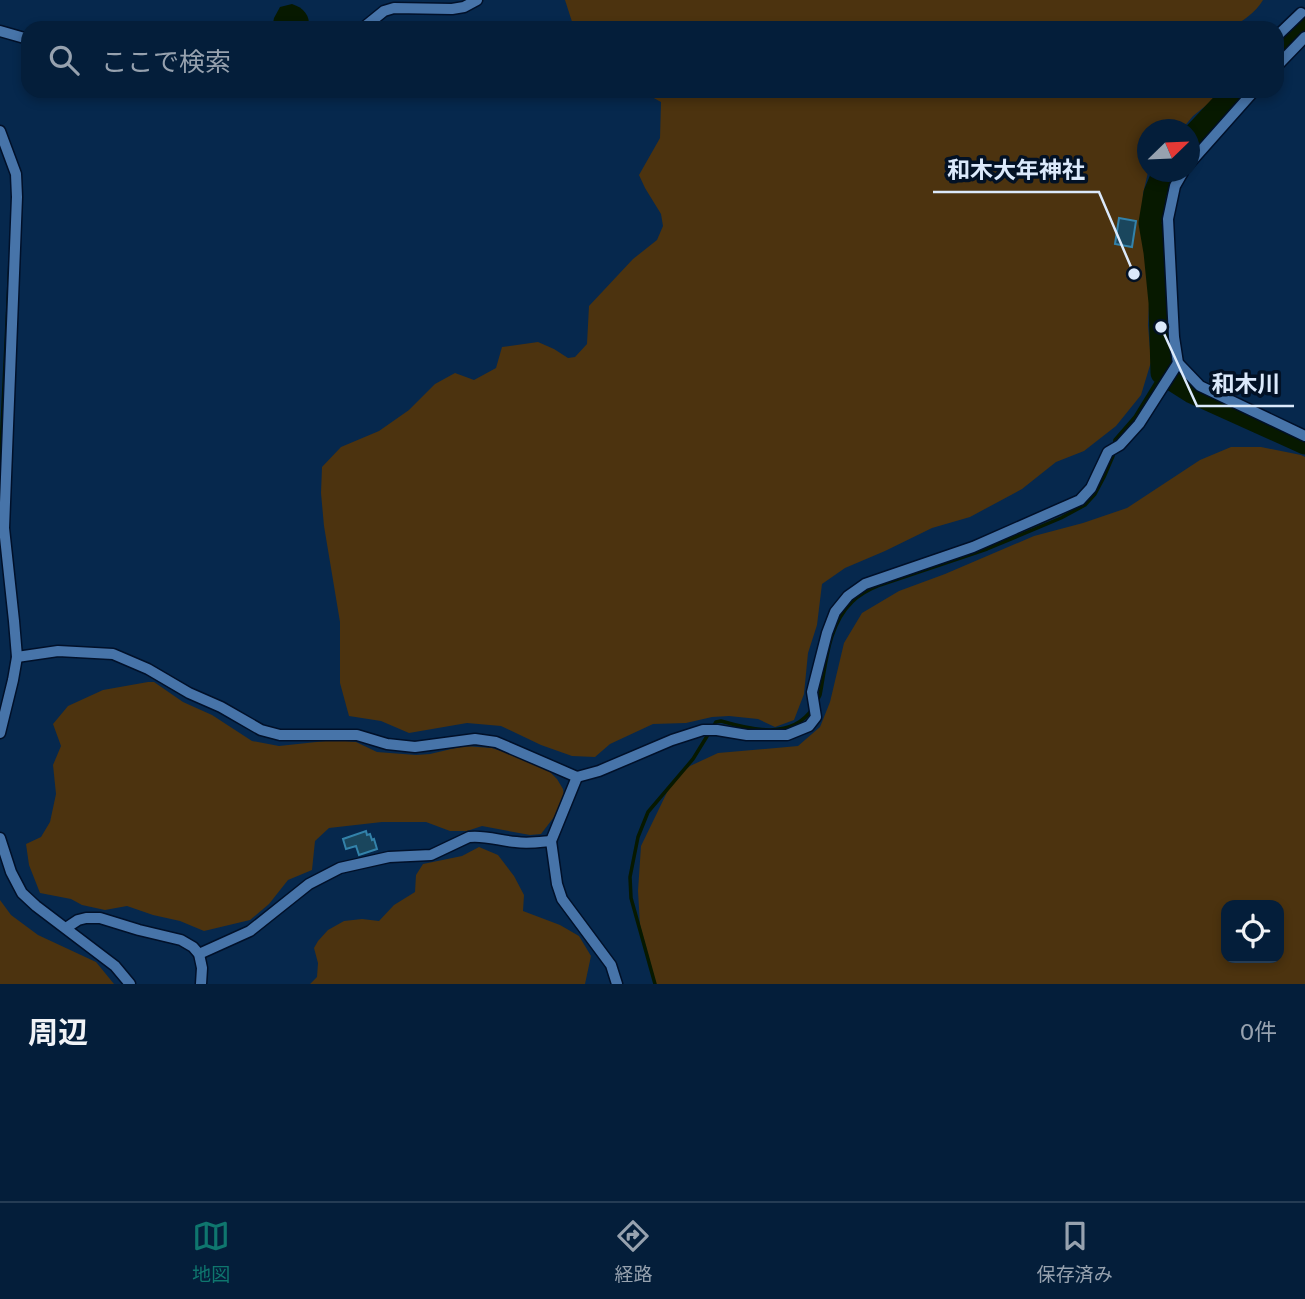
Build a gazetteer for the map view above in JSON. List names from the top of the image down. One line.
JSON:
{"places":["和木大年神社","和木川"],"north":"top right","page":{"search":"ここで検索","heading":["周辺","0件"],"nav":["地図","経路","保存済み"]}}
